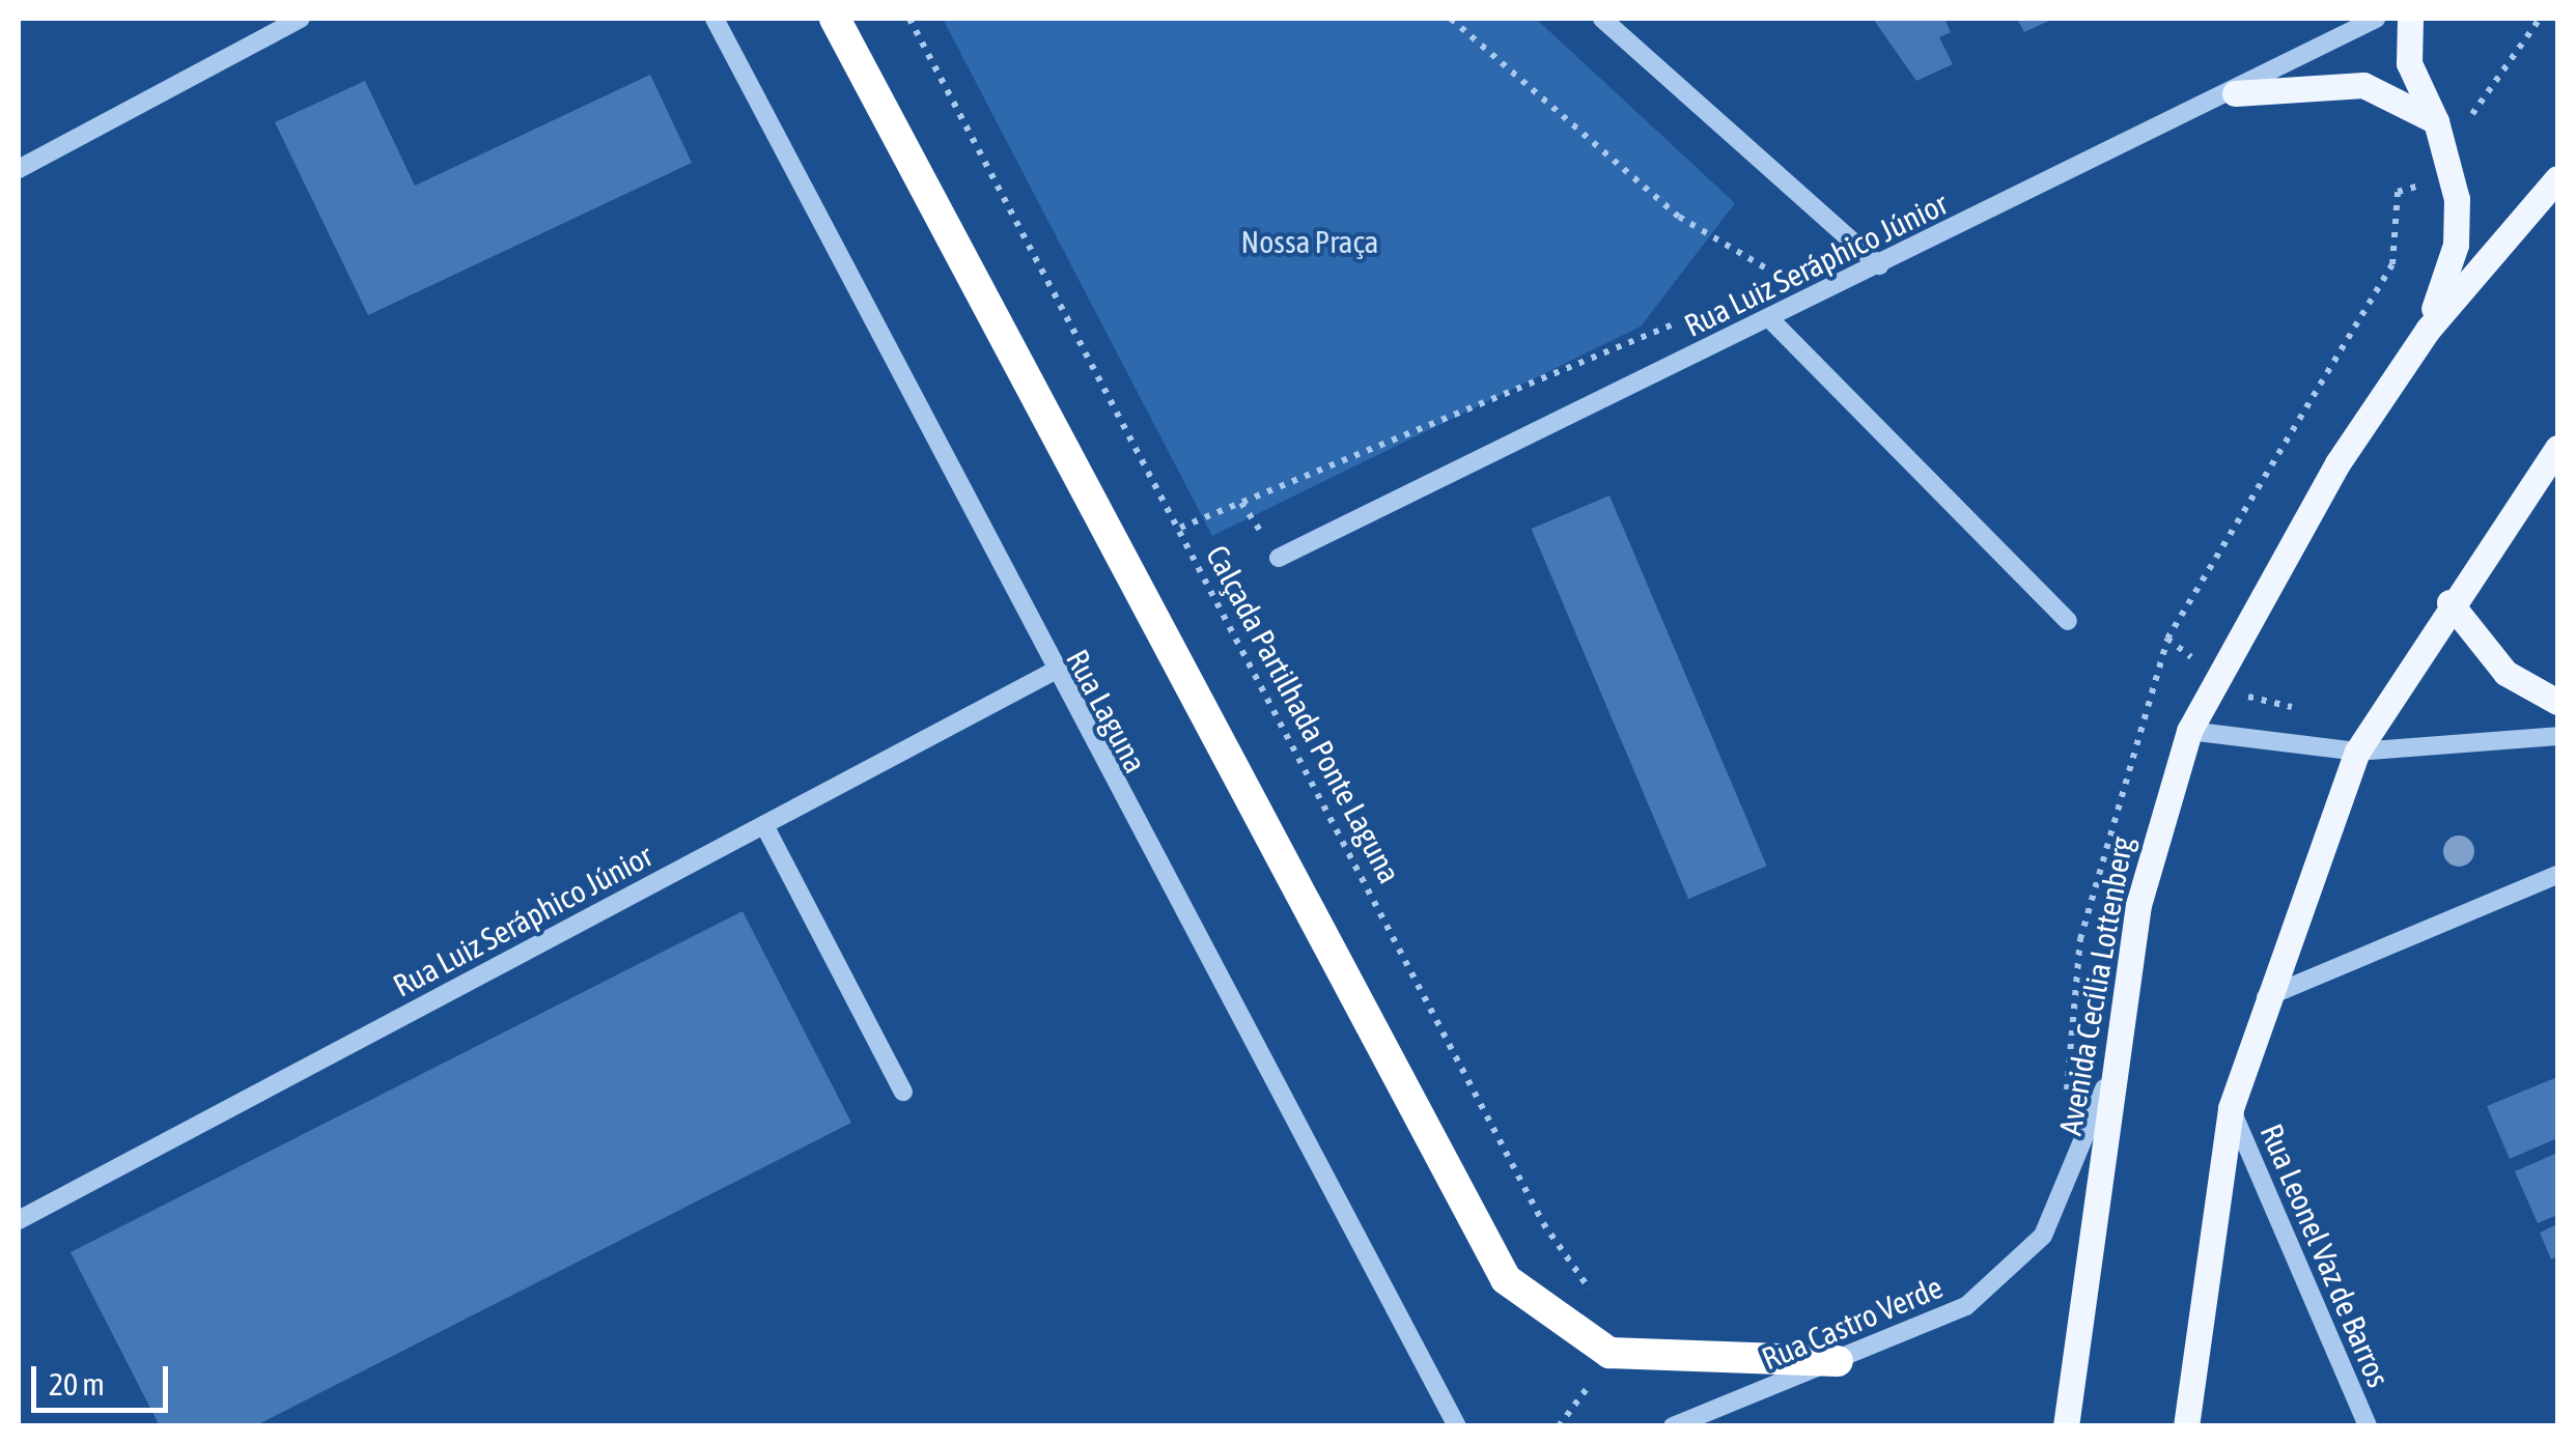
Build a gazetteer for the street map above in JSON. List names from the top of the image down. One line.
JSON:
{"streets":{"main road":["Avenida Cecília Lottenberg"],"street":["Rua Luiz Seráphico Júnior","Rua Laguna","Rua Leonel Vaz de Barros","Rua Castro Verde"],"path":["Calçada Partilhada Ponte Laguna"]},"crossings":[["Rua Luiz Seráphico Júnior","Rua Laguna"],["Avenida Cecília Lottenberg","Rua Castro Verde"]],"parks":["Nossa Praça"],"scale_bar":"20 m"}
